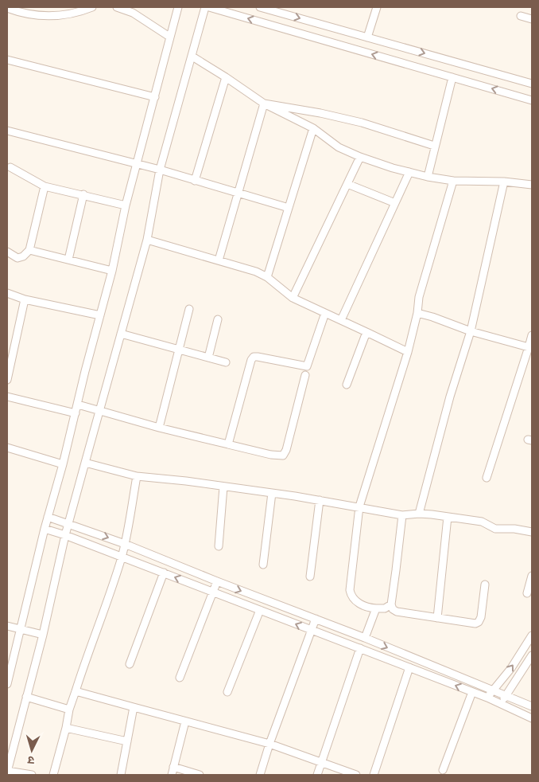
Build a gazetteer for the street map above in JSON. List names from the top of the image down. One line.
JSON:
{"north":"bottom"}
